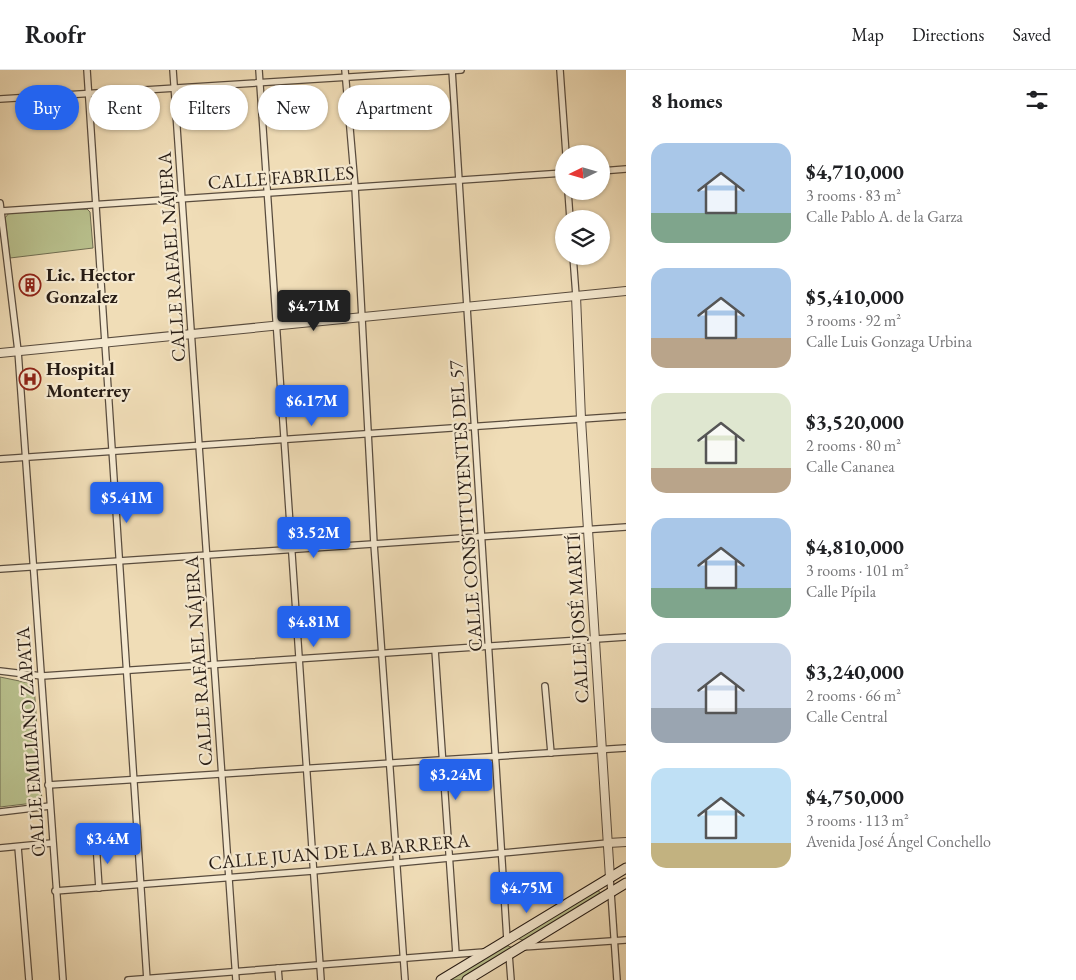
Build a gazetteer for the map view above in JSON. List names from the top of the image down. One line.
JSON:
{"streets":{"street":["CALLE FABRILES","CALLE RAFAEL NÁJERA","CALLE CONSTITUYENTES DEL 57","CALLE JOSÉ MARTÍ","CALLE EMILIANO ZAPATA","CALLE JUAN DE LA BARRERA"]},"crossings":[["CALLE FABRILES","CALLE RAFAEL NÁJERA"],["CALLE FABRILES","CALLE CONSTITUYENTES DEL 57"],["CALLE FABRILES","CALLE EMILIANO ZAPATA"],["CALLE RAFAEL NÁJERA","CALLE JUAN DE LA BARRERA"],["CALLE CONSTITUYENTES DEL 57","CALLE JUAN DE LA BARRERA"],["CALLE JOSÉ MARTÍ","CALLE JUAN DE LA BARRERA"],["CALLE EMILIANO ZAPATA","CALLE JUAN DE LA BARRERA"]],"places":{"building":["Lic. Hector Gonzalez"],"hospital":["Hospital Monterrey"]},"north":"left","page":{"header":"Roofr","nav":["Map","Directions","Saved"],"heading":"8 homes","chip":["Buy","Rent","Filters","New","Apartment"],"list":[{"name":"$4,710,000","note":"3 rooms · 83 m² · Calle Pablo A. de la Garza"},{"name":"$5,410,000","note":"3 rooms · 92 m² · Calle Luis Gonzaga Urbina"},{"name":"$3,520,000","note":"2 rooms · 80 m² · Calle Cananea"},{"name":"$4,810,000","note":"3 rooms · 101 m² · Calle Pípila"},{"name":"$3,240,000","note":"2 rooms · 66 m² · Calle Central"},{"name":"$4,750,000","note":"3 rooms · 113 m² · Avenida José Ángel Conchello"}],"price":["$4.71M","$6.17M","$5.41M","$3.52M","$4.81M","$3.24M","$3.4M","$4.75M"]}}
